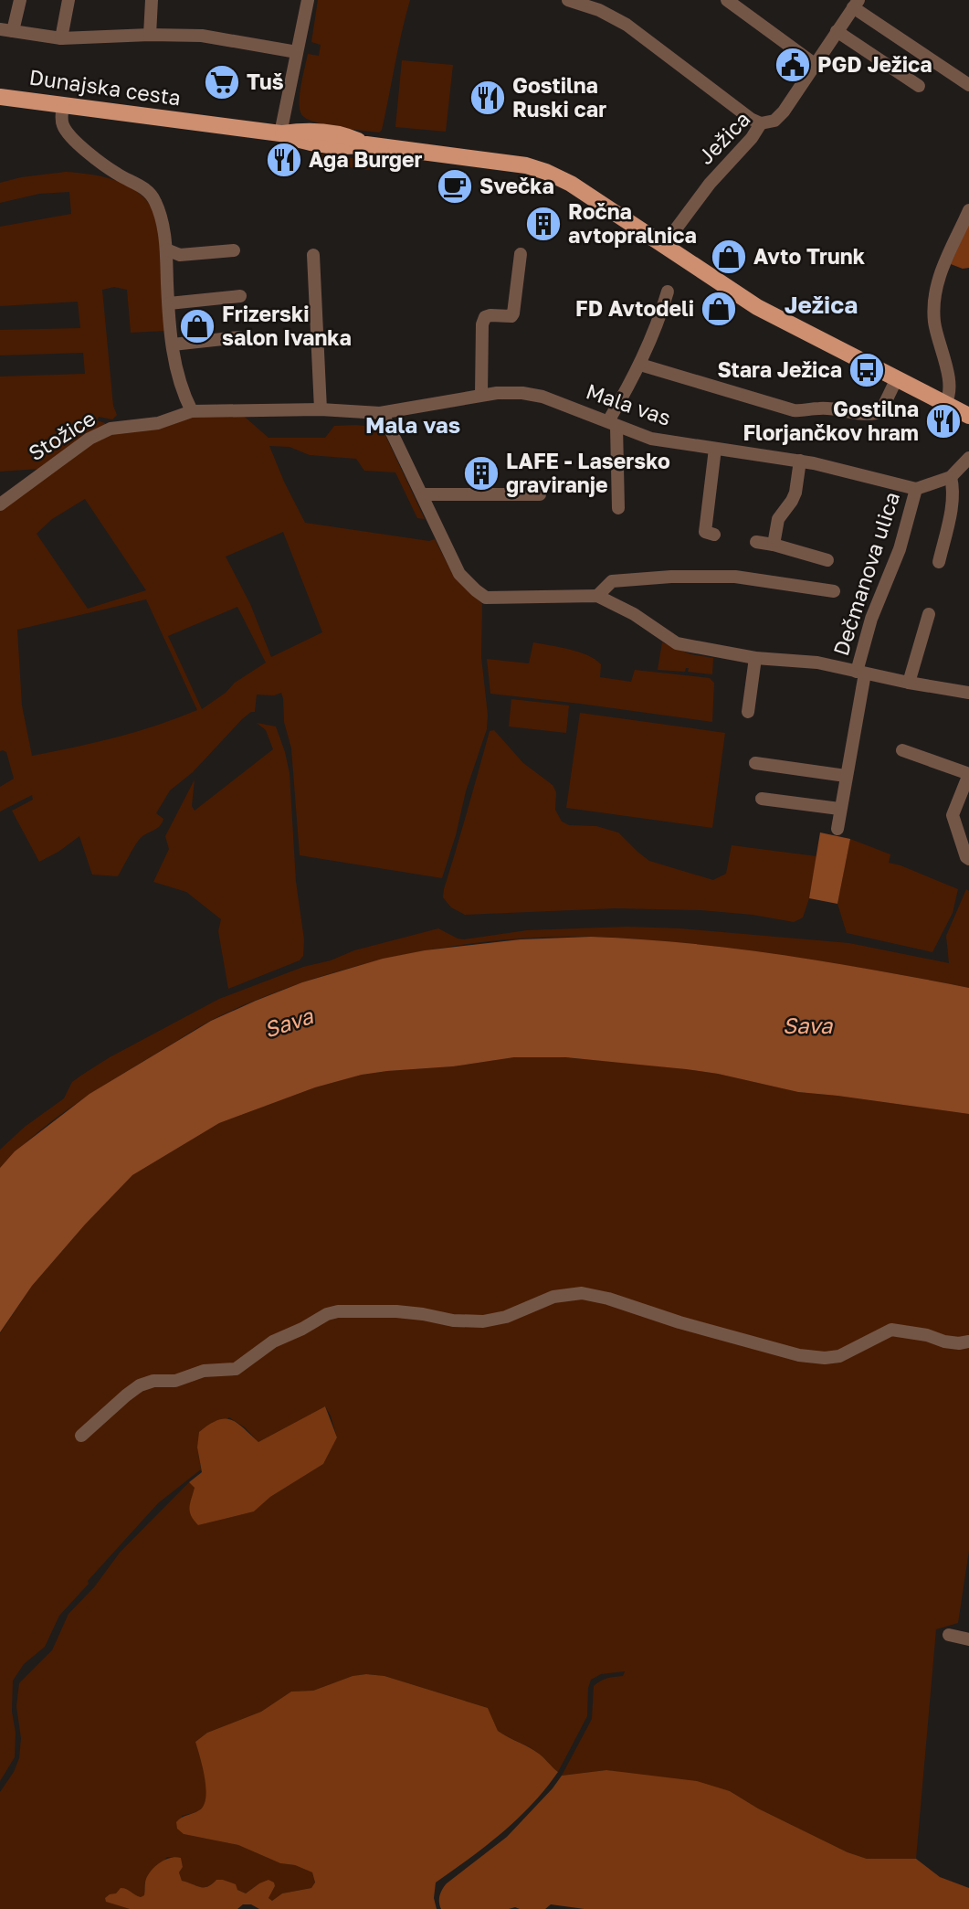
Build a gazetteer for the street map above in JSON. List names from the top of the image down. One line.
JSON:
{"streets":{"main road":["Dunajska cesta"],"street":["Ježica","Mala vas","Stožice","Dečmanova ulica"]},"crossings":[["Dunajska cesta","Ježica"],["Mala vas","Stožice"],["Mala vas","Dečmanova ulica"]],"districts":["Ježica","Mala vas"],"water":["Sava"],"places":{"public building":["PGD Ježica"],"supermarket":["Tuš"],"restaurant":["Gostilna Ruski car","Aga Burger","Gostilna Florjančkov hram"],"cafe":["Svečka"],"building":["Ročna avtopralnica","LAFE - Lasersko graviranje"],"shop":["Avto Trunk","FD Avtodeli","Frizerski salon Ivanka"],"bus stop":["Stara Ježica"]}}
